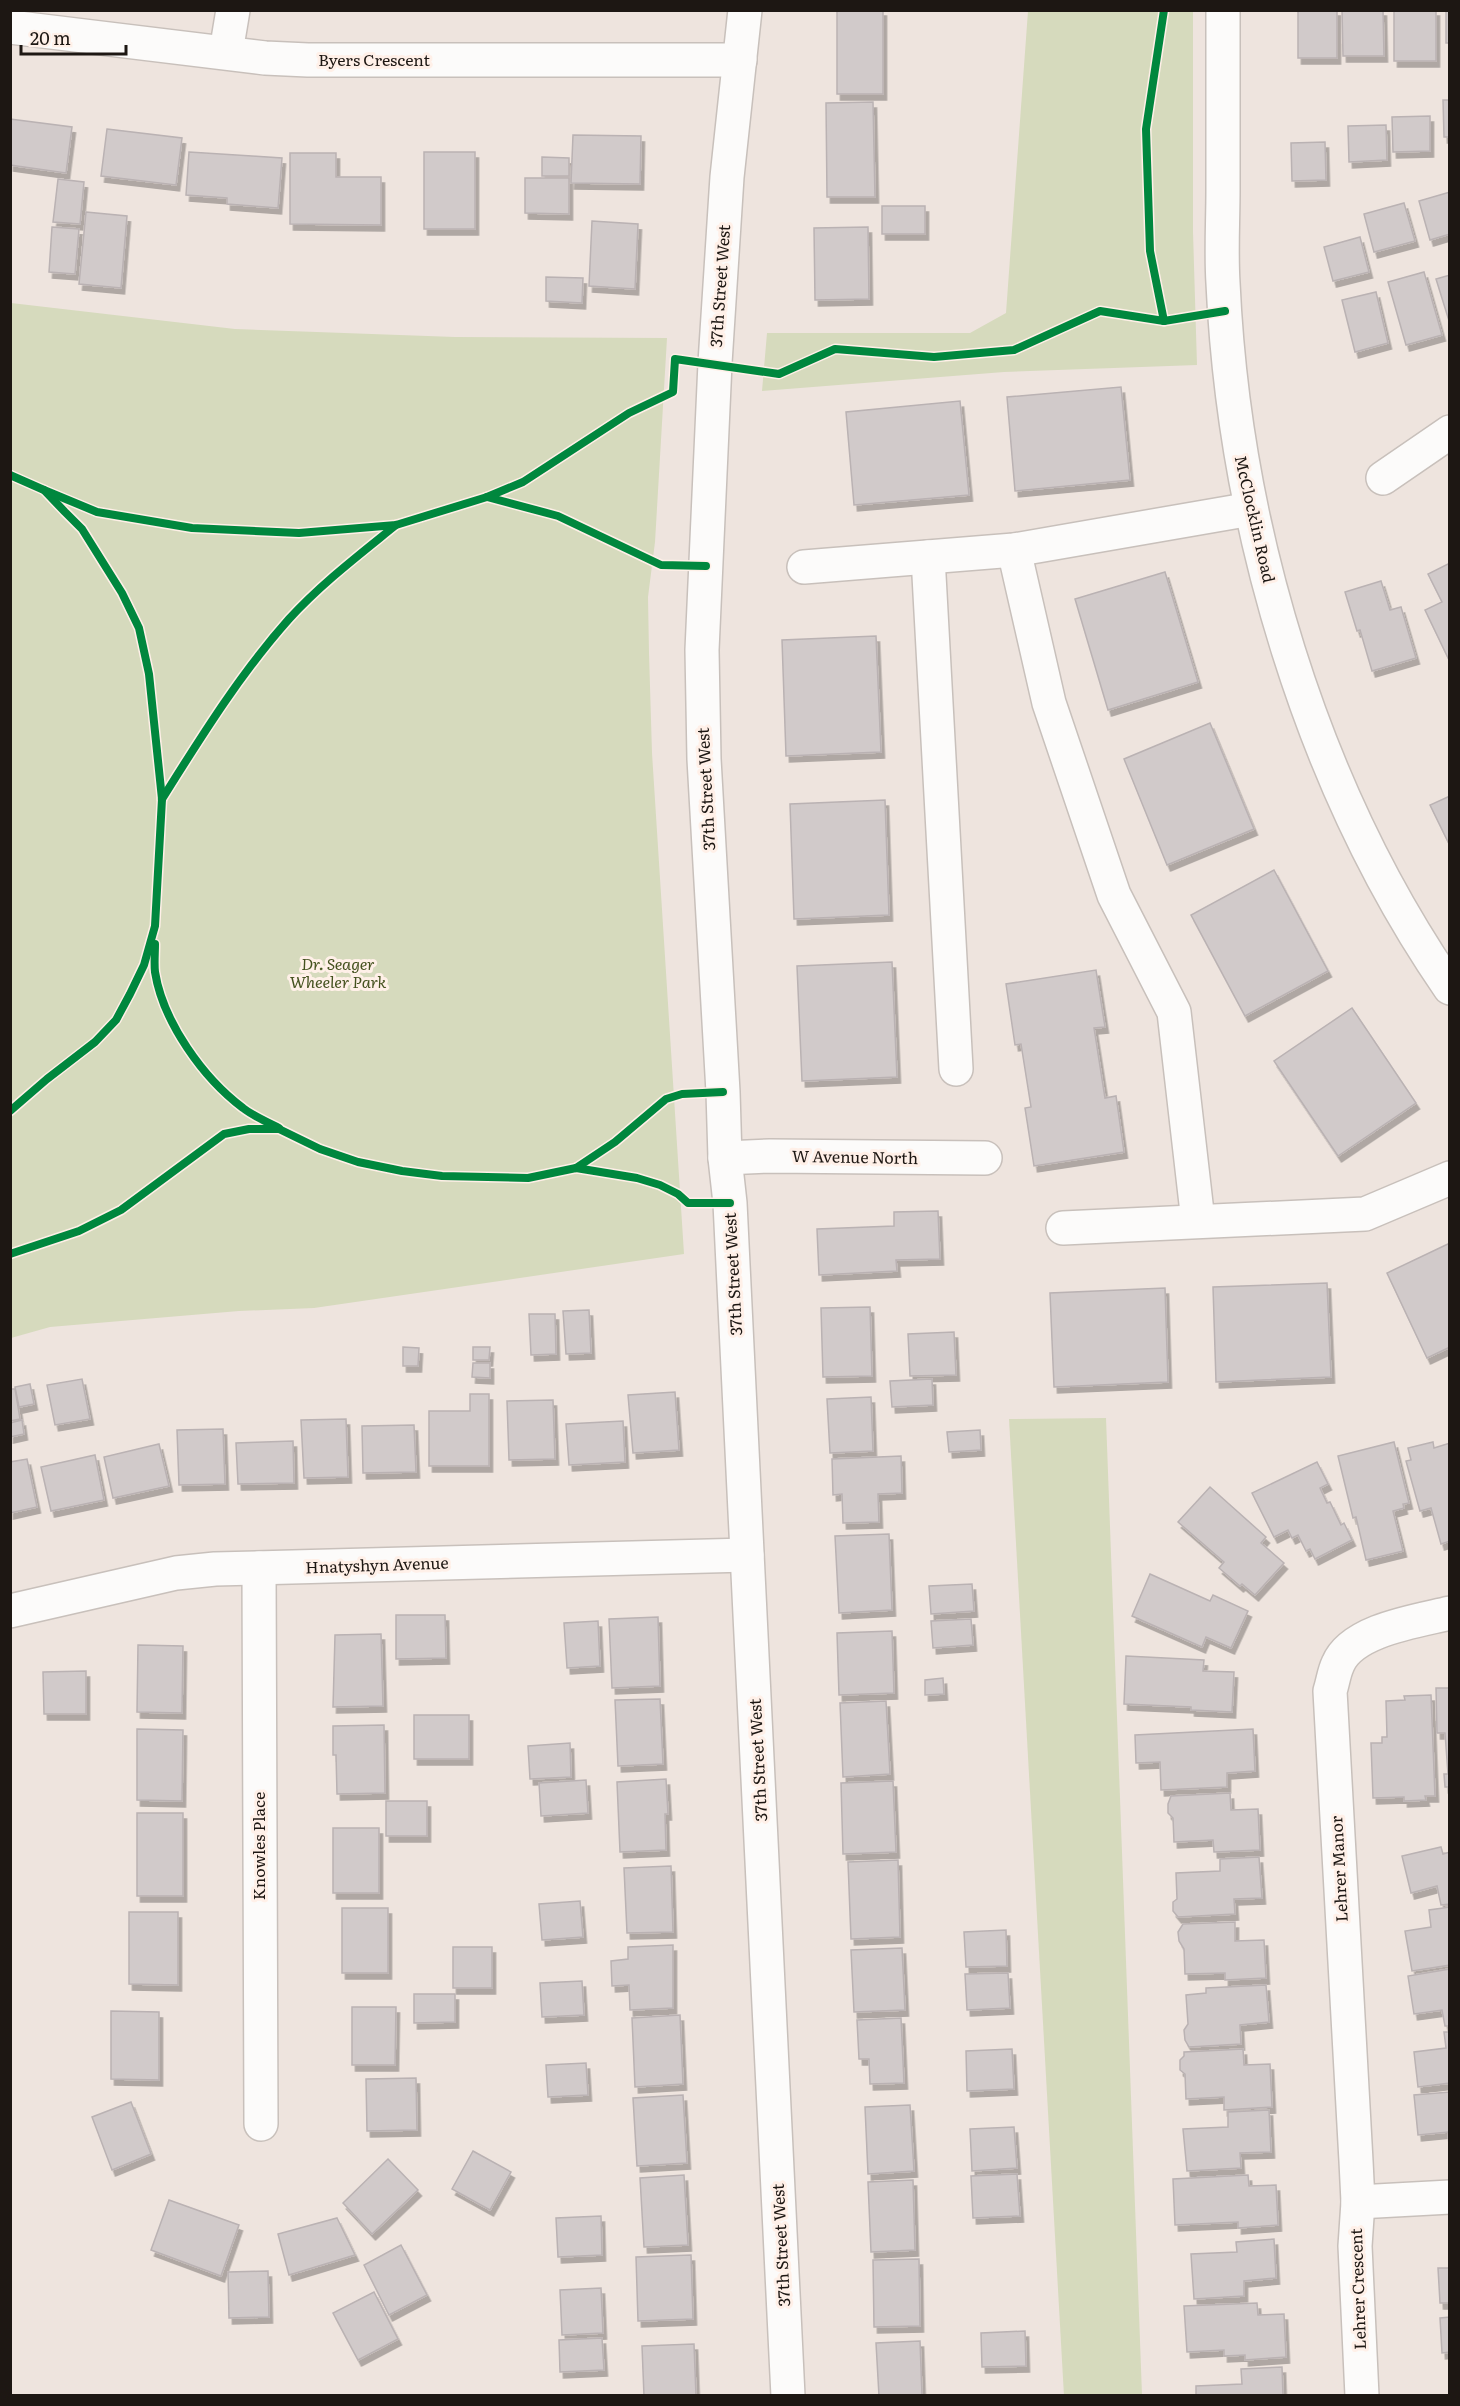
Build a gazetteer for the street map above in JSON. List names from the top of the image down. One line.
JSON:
{"streets":{"street":["Byers Crescent","37th Street West","McClocklin Road","W Avenue North","Hnatyshyn Avenue","Knowles Place","Lehrer Manor","Lehrer Crescent"]},"crossings":[["Byers Crescent","37th Street West"],["37th Street West","W Avenue North"],["37th Street West","Hnatyshyn Avenue"],["Hnatyshyn Avenue","Knowles Place"],["Lehrer Manor","Lehrer Crescent"]],"parks":["Dr. Seager Wheeler Park"],"scale_bar":"20 m"}
